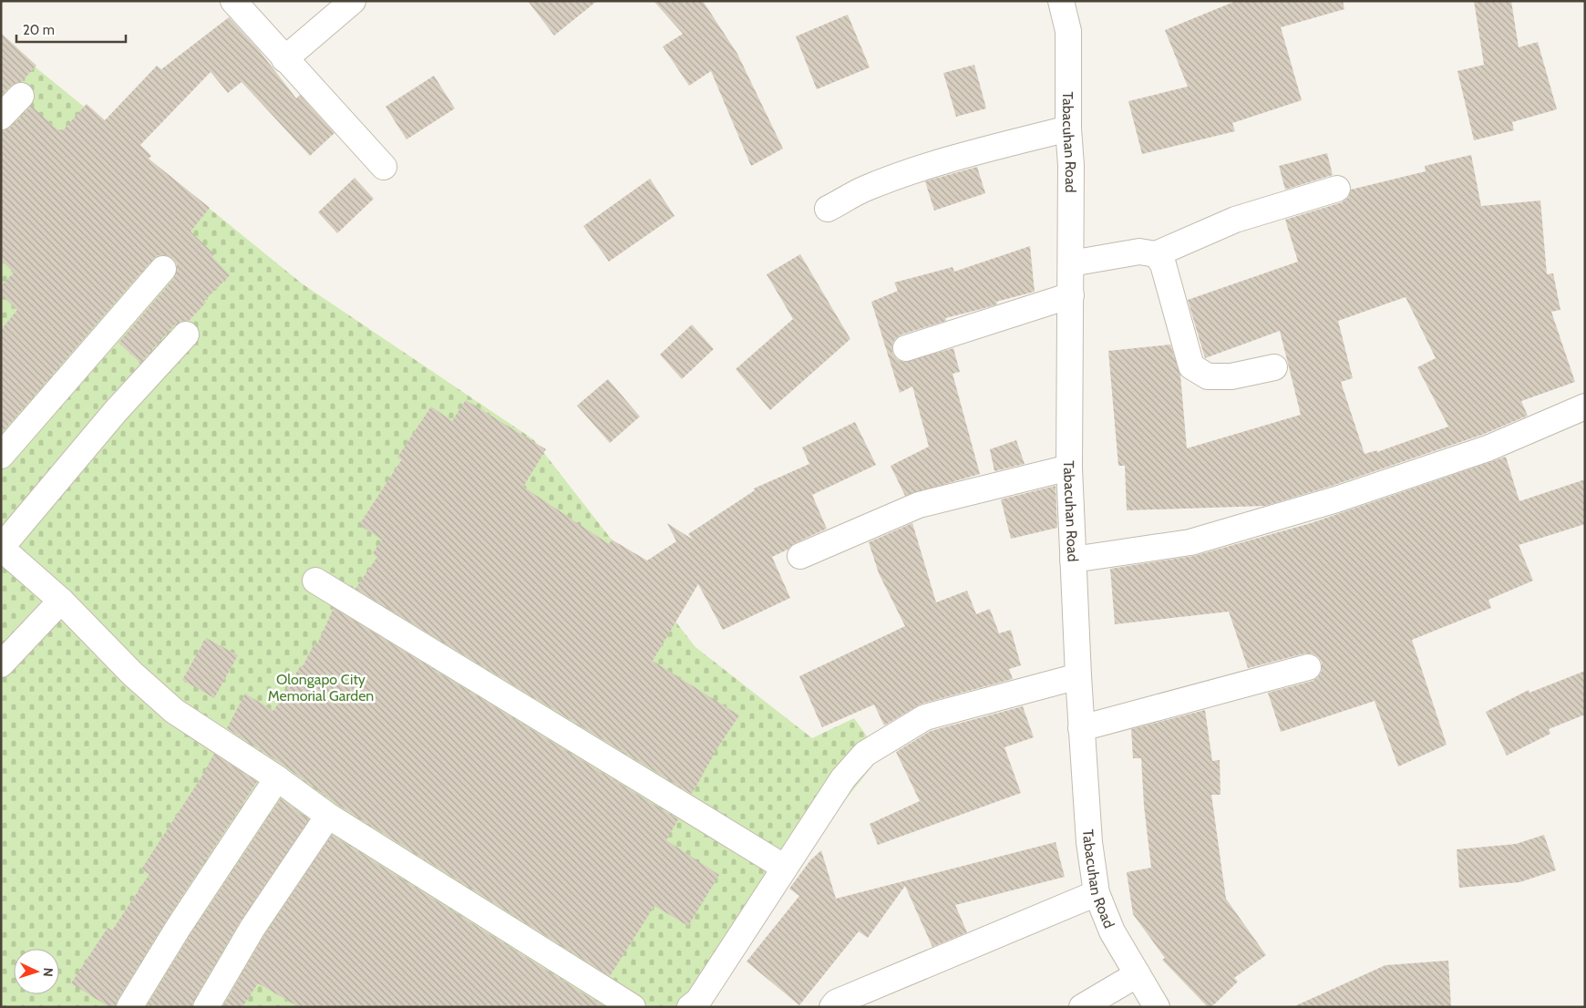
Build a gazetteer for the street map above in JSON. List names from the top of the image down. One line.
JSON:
{"streets":{"street":["Tabacuhan Road"]},"parks":["Olongapo City Memorial Garden"],"scale_bar":"20 m","north":"right"}
